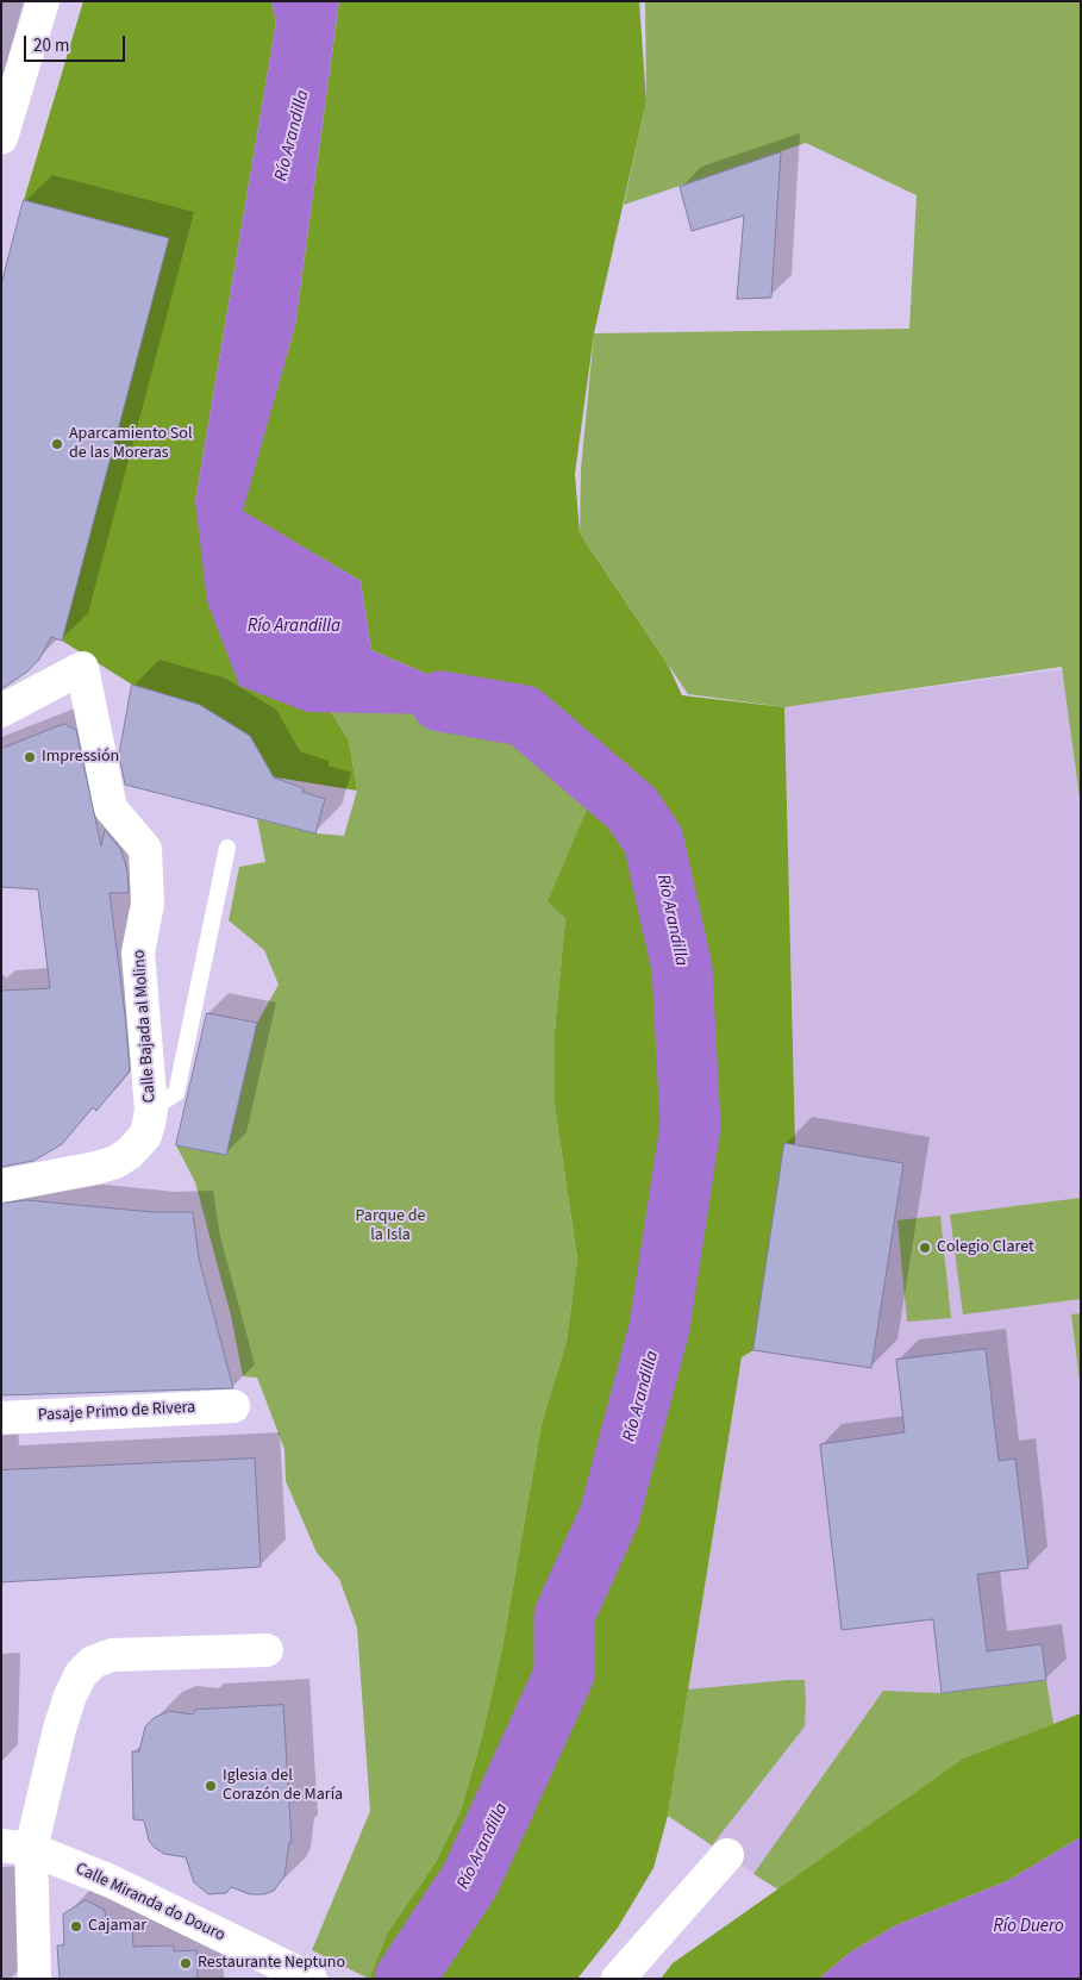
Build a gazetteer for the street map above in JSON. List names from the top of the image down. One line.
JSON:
{"streets":{"street":["Calle Bajada al Molino","Pasaje Primo de Rivera","Calle Miranda do Douro"]},"water":["Río Arandilla","Río Duero"],"parks":["Parque de la Isla"],"places":["Aparcamiento Sol de las Moreras","Impressión","Colegio Claret","Iglesia del Corazón de María","Cajamar","Restaurante Neptuno"],"scale_bar":"20 m"}
